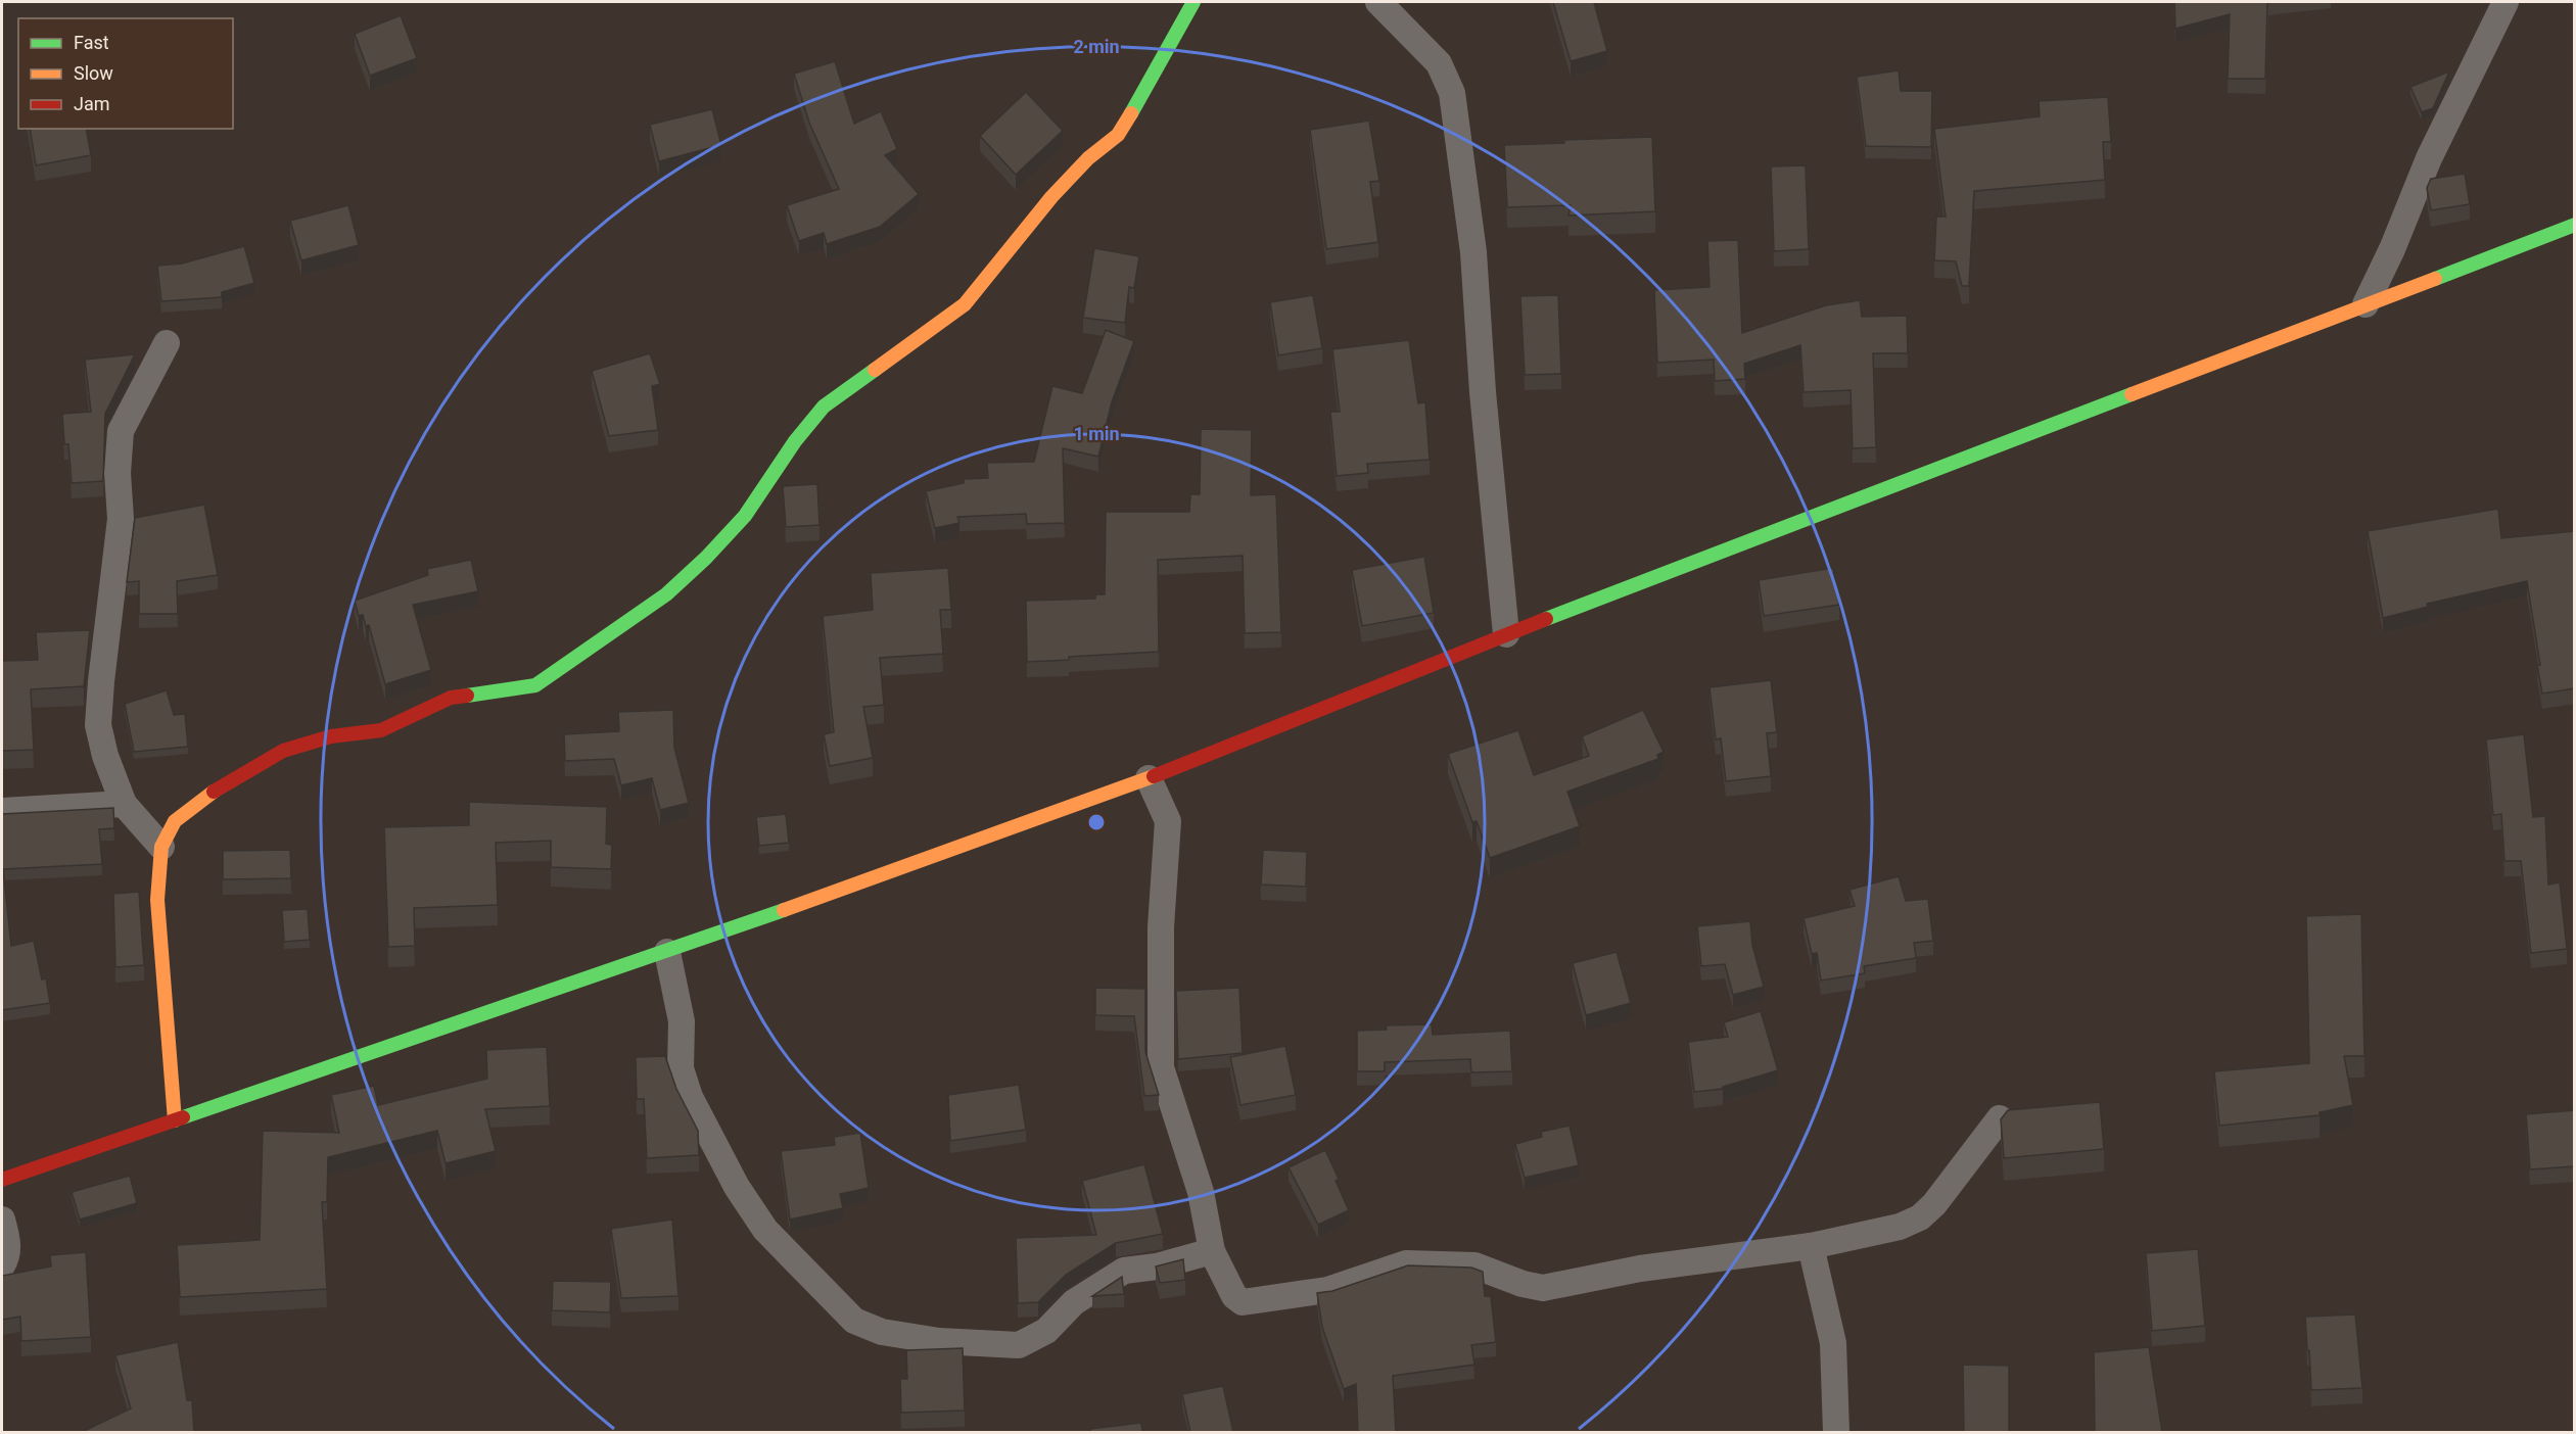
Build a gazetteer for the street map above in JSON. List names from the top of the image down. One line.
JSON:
{"legend":["Fast","Slow","Jam"],"rings":["2 min","1 min"]}
